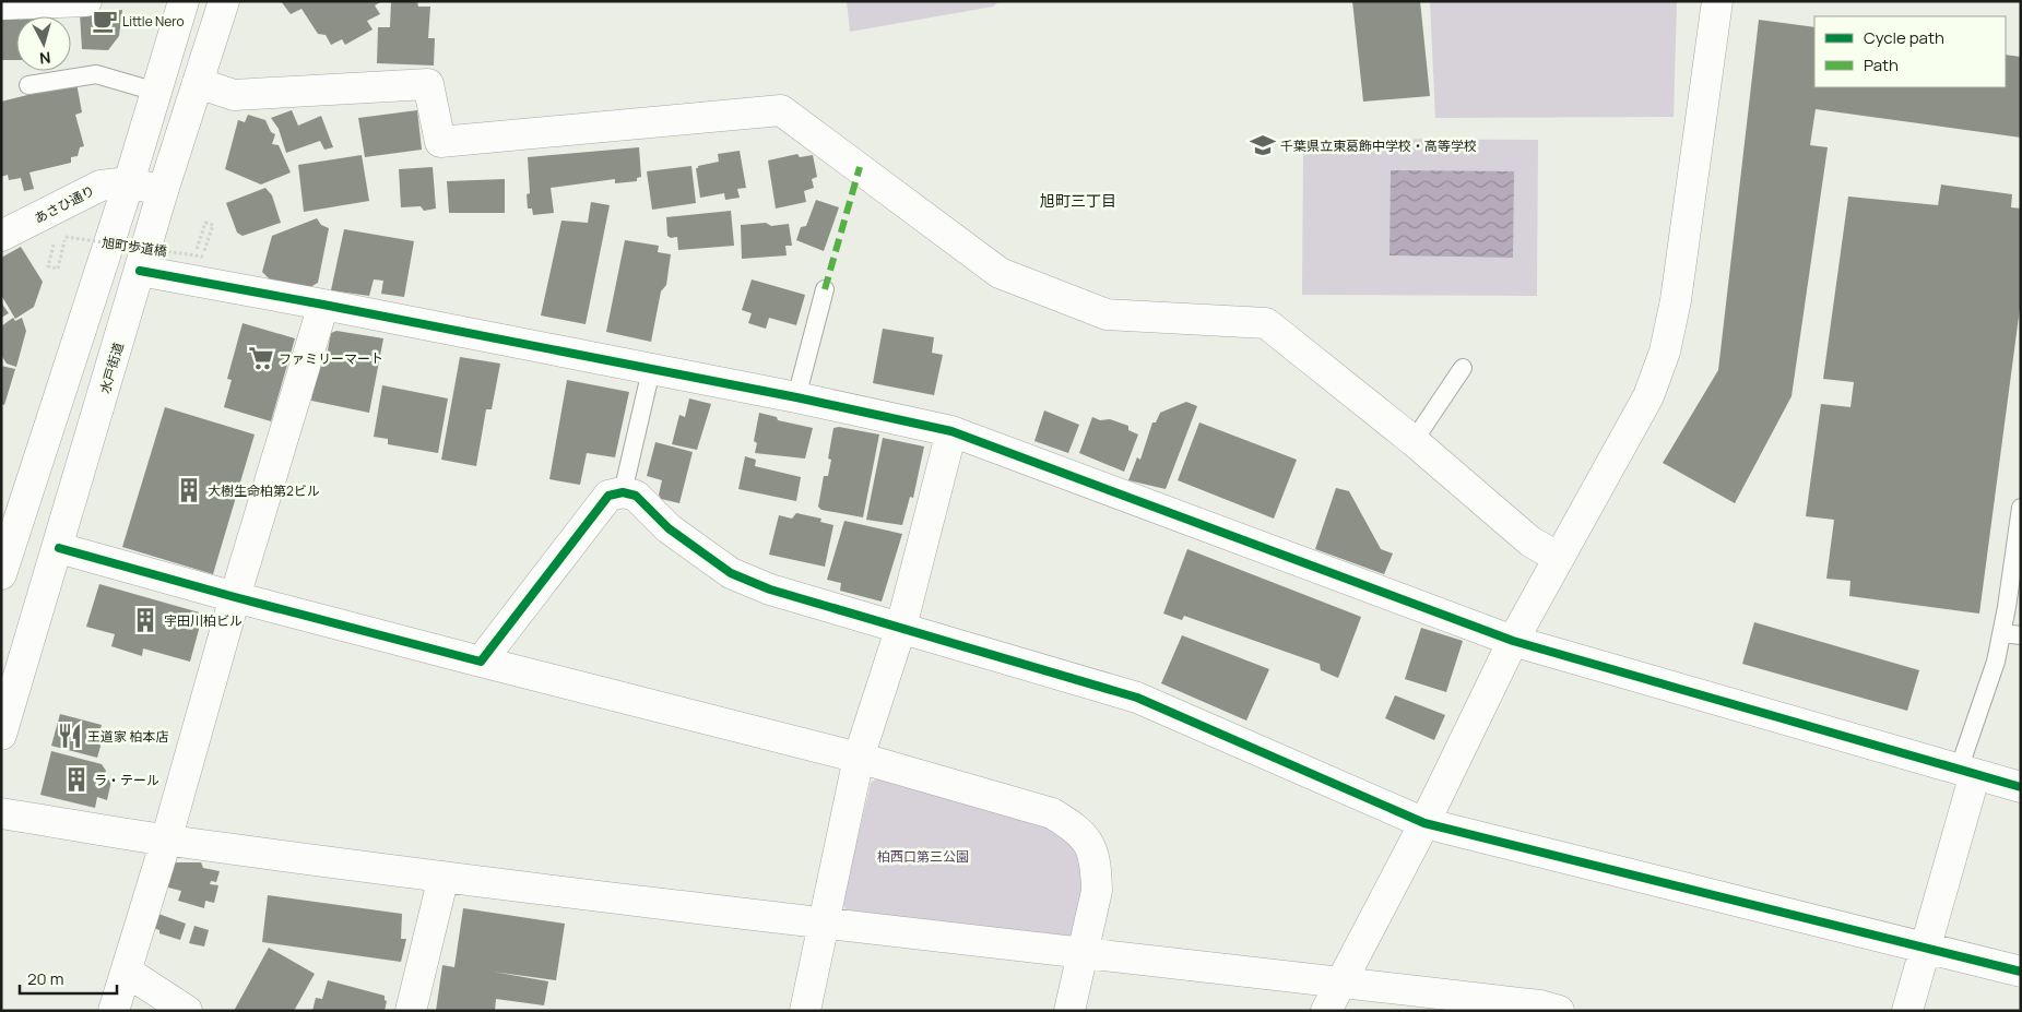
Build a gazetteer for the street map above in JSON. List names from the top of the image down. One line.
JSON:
{"streets":{"main road":["あさひ通り","水戸街道"],"path":["旭町歩道橋"]},"crossings":[["あさひ通り","水戸街道"]],"districts":["旭町三丁目"],"parks":["柏西口第三公園"],"places":{"cafe":["Little Nero"],"school or university":["千葉県立東葛飾中学校・高等学校"],"supermarket":["ファミリーマート"],"building":["大樹生命柏第2ビル","宇田川柏ビル","ラ・テール"],"restaurant":["王道家 柏本店"]},"legend":["Cycle path","Path"],"scale_bar":"20 m","north":"bottom"}
